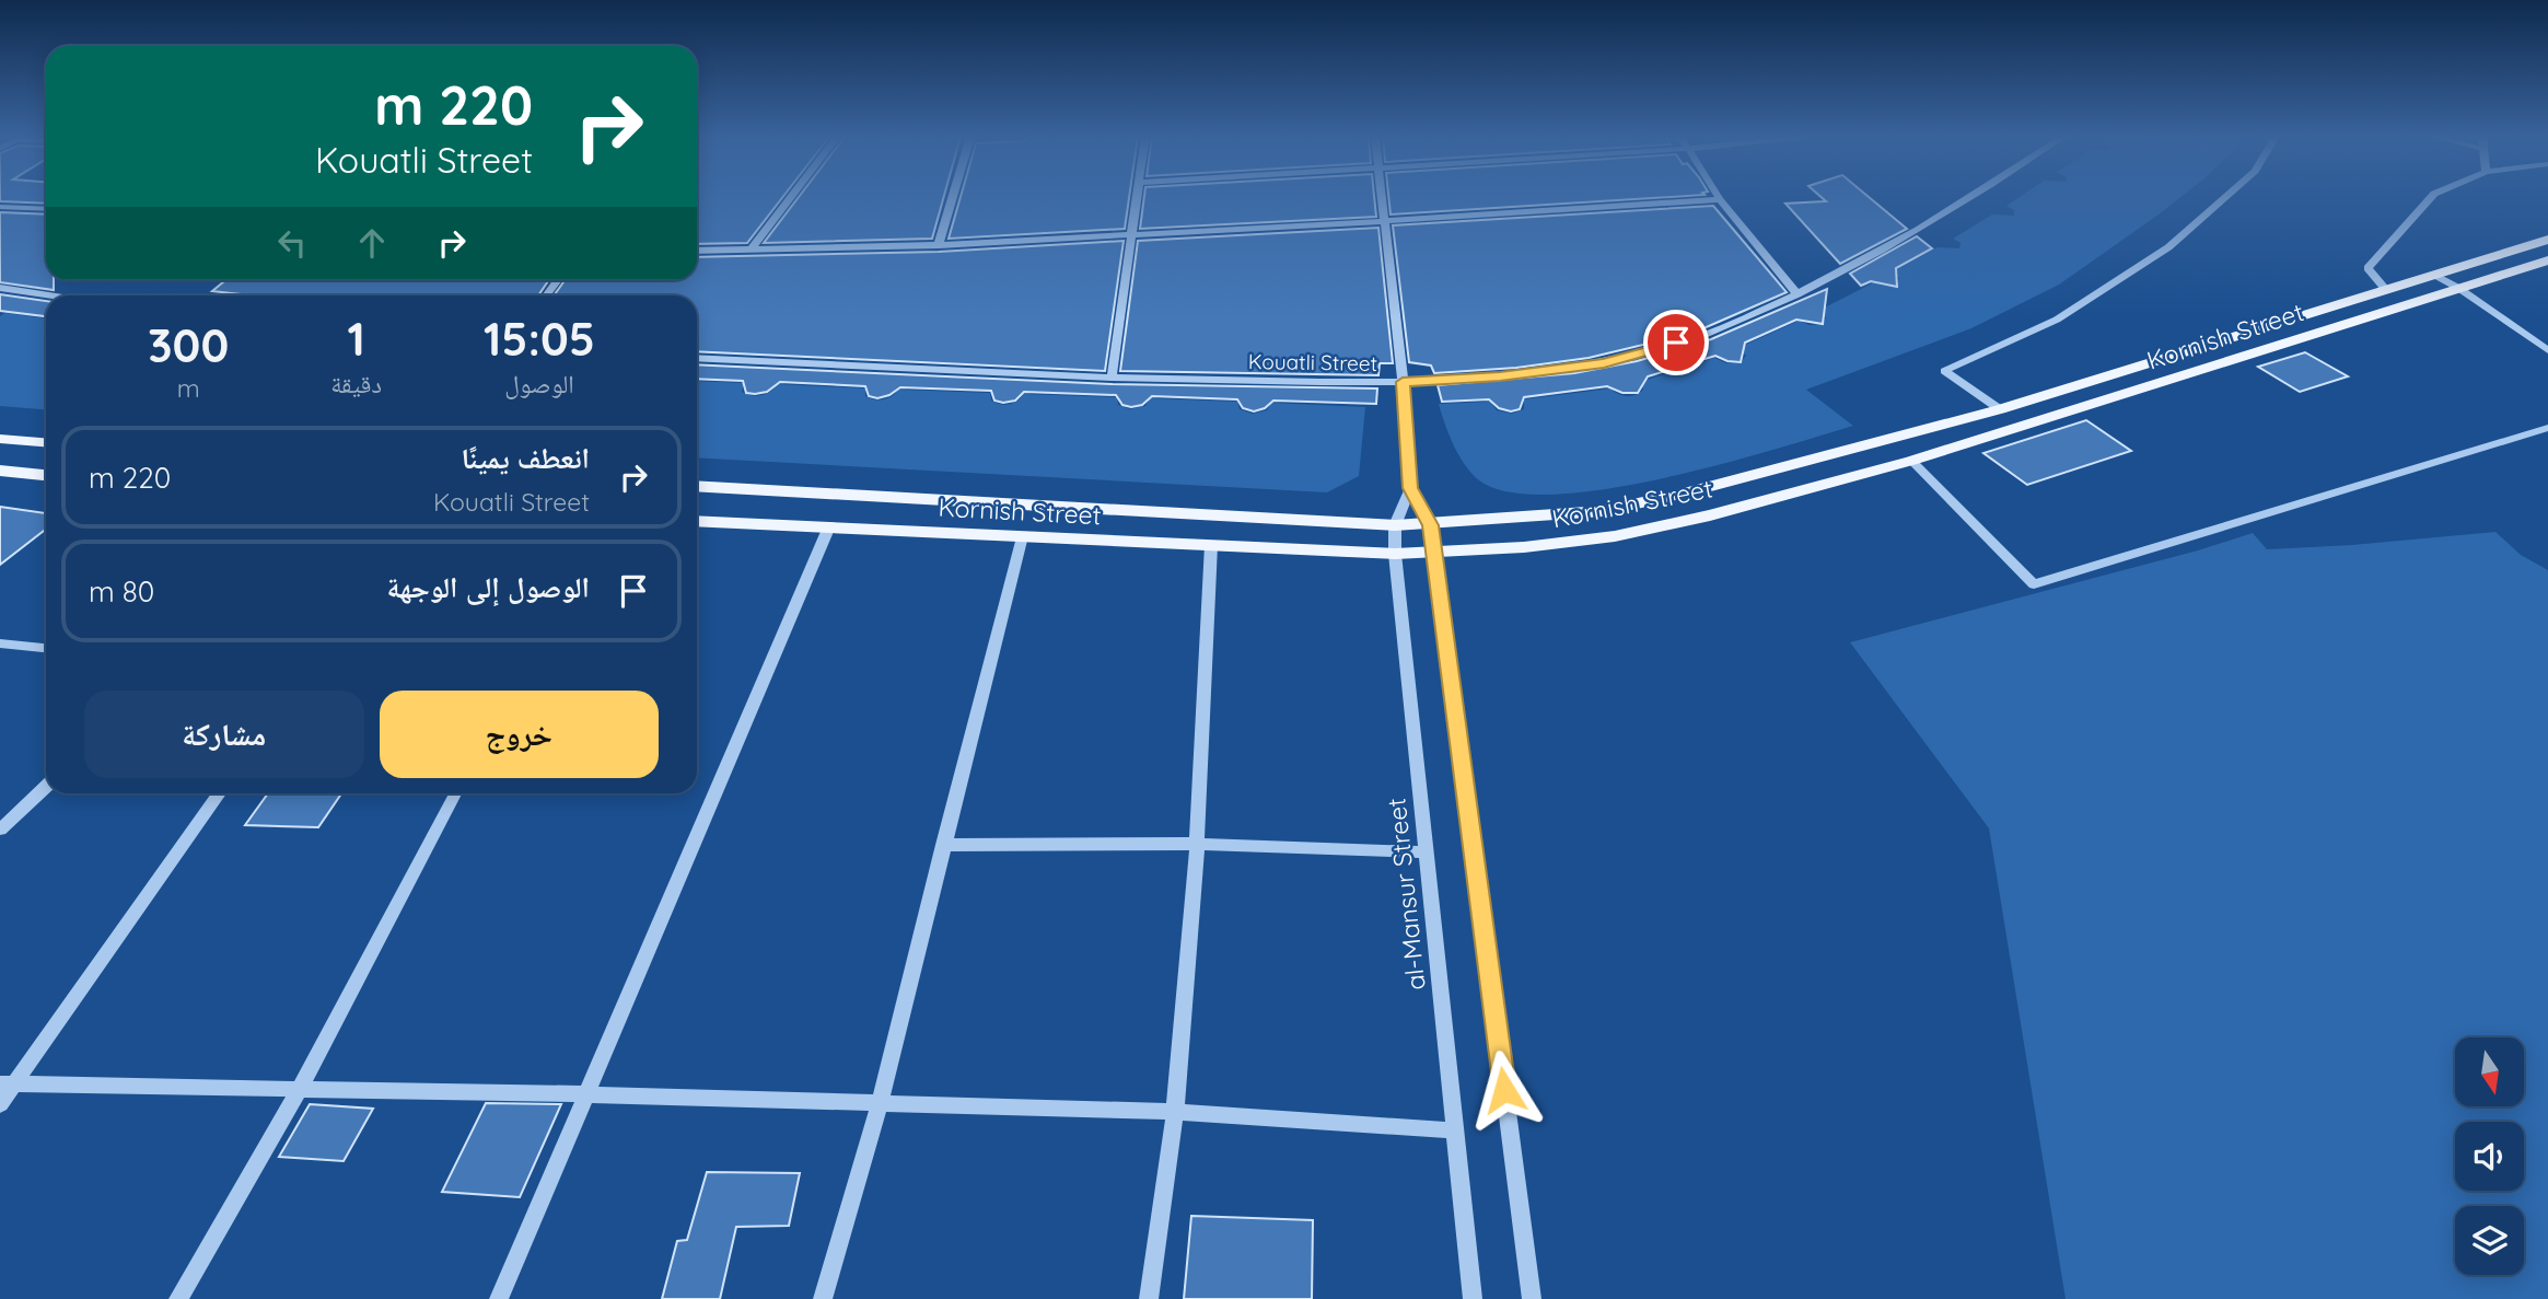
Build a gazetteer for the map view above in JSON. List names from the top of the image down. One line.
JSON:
{"streets":{"main road":["Kornish Street"],"street":["Kouatli Street","al-Mansur Street"]},"crossings":[["Kornish Street","al-Mansur Street"],["Kouatli Street","al-Mansur Street"]],"north":"bottom","page":{"turn":["220 m","Kouatli Street"],"eta":["15:05","الوصول","1","دقيقة","300","m"],"list":[{"name":"انعطف يمينًا","note":"Kouatli Street","value":"220 m"},{"name":"الوصول إلى الوجهة","value":"80 m"}],"buttons":["خروج","مشاركة"]}}
